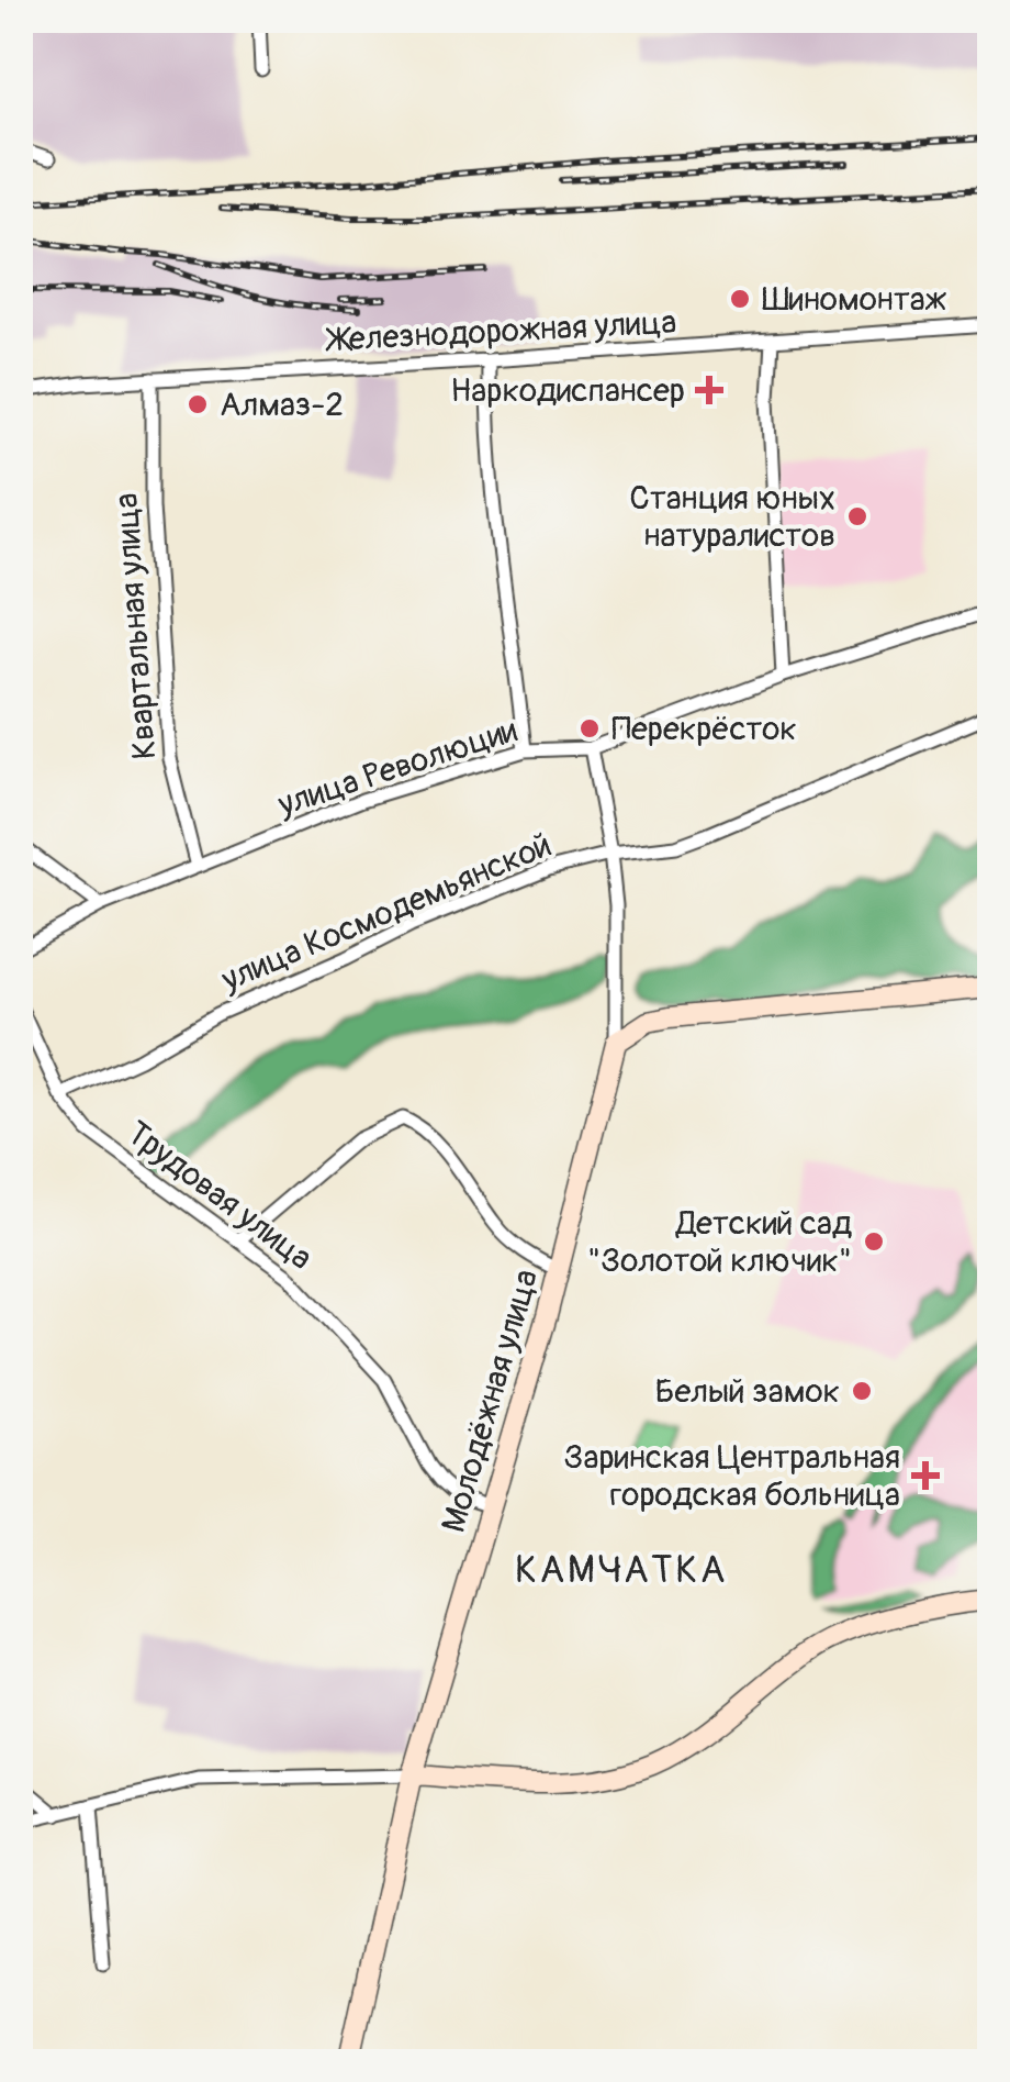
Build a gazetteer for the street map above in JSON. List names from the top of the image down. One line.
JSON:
{"streets":{"street":["Железнодорожная улица","Квартальная улица","улица Революции","улица Космодемьянской","Трудовая улица","Молодёжная улица"]},"crossings":[["Железнодорожная улица","Квартальная улица"],["Квартальная улица","улица Революции"],["улица Революции","Молодёжная улица"],["улица Космодемьянской","Трудовая улица"],["улица Космодемьянской","Молодёжная улица"],["Трудовая улица","Молодёжная улица"]],"districts":["КАМЧАТКА"],"places":{"other":["Шиномонтаж","Алмаз-2","Станция юных натуралистов","Перекрёсток","Детский сад \"Золотой ключик\"","Белый замок"],"health":["Наркодиспансер","Заринская Центральная городская больница"]}}
